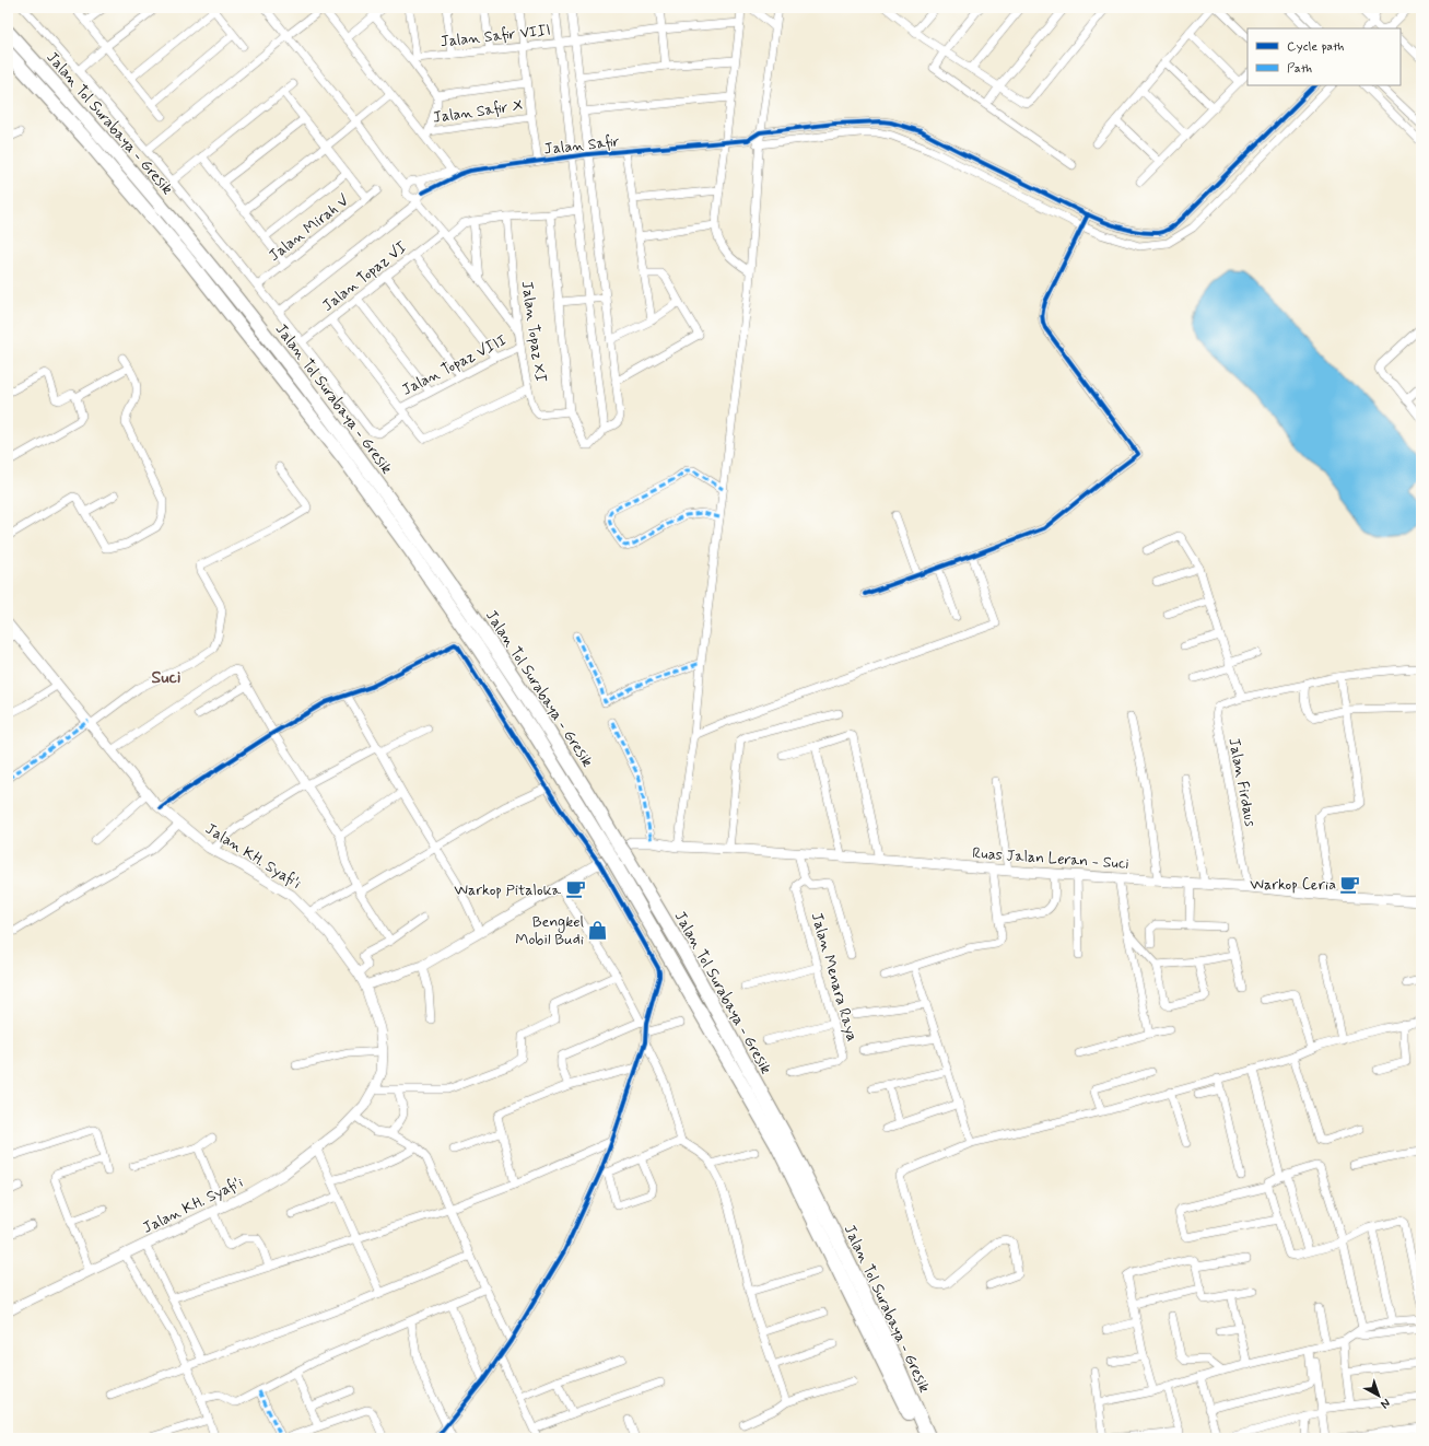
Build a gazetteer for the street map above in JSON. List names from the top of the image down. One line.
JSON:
{"streets":{"highway":["Jalan Tol Surabaya - Gresik"],"main road":["Jalan KH. Syafi'i","Ruas Jalan Leran - Suci"],"street":["Jalan Safir VIII","Jalan Safir X","Jalan Safir","Jalan Mirah V","Jalan Topaz VI","Jalan Topaz XI","Jalan Topaz VIII","Jalan Firdaus","Jalan Menara Raya"]},"crossings":[["Jalan Tol Surabaya - Gresik","Ruas Jalan Leran - Suci"],["Jalan Topaz XI","Jalan Topaz VIII"],["Jalan Firdaus","Ruas Jalan Leran - Suci"]],"districts":["Suci"],"places":{"cafe":["Warkop Ceria","Warkop Pitaloka"],"shop":["Bengkel Mobil Budi"]},"legend":["Cycle path","Path"],"north":"bottom right"}
